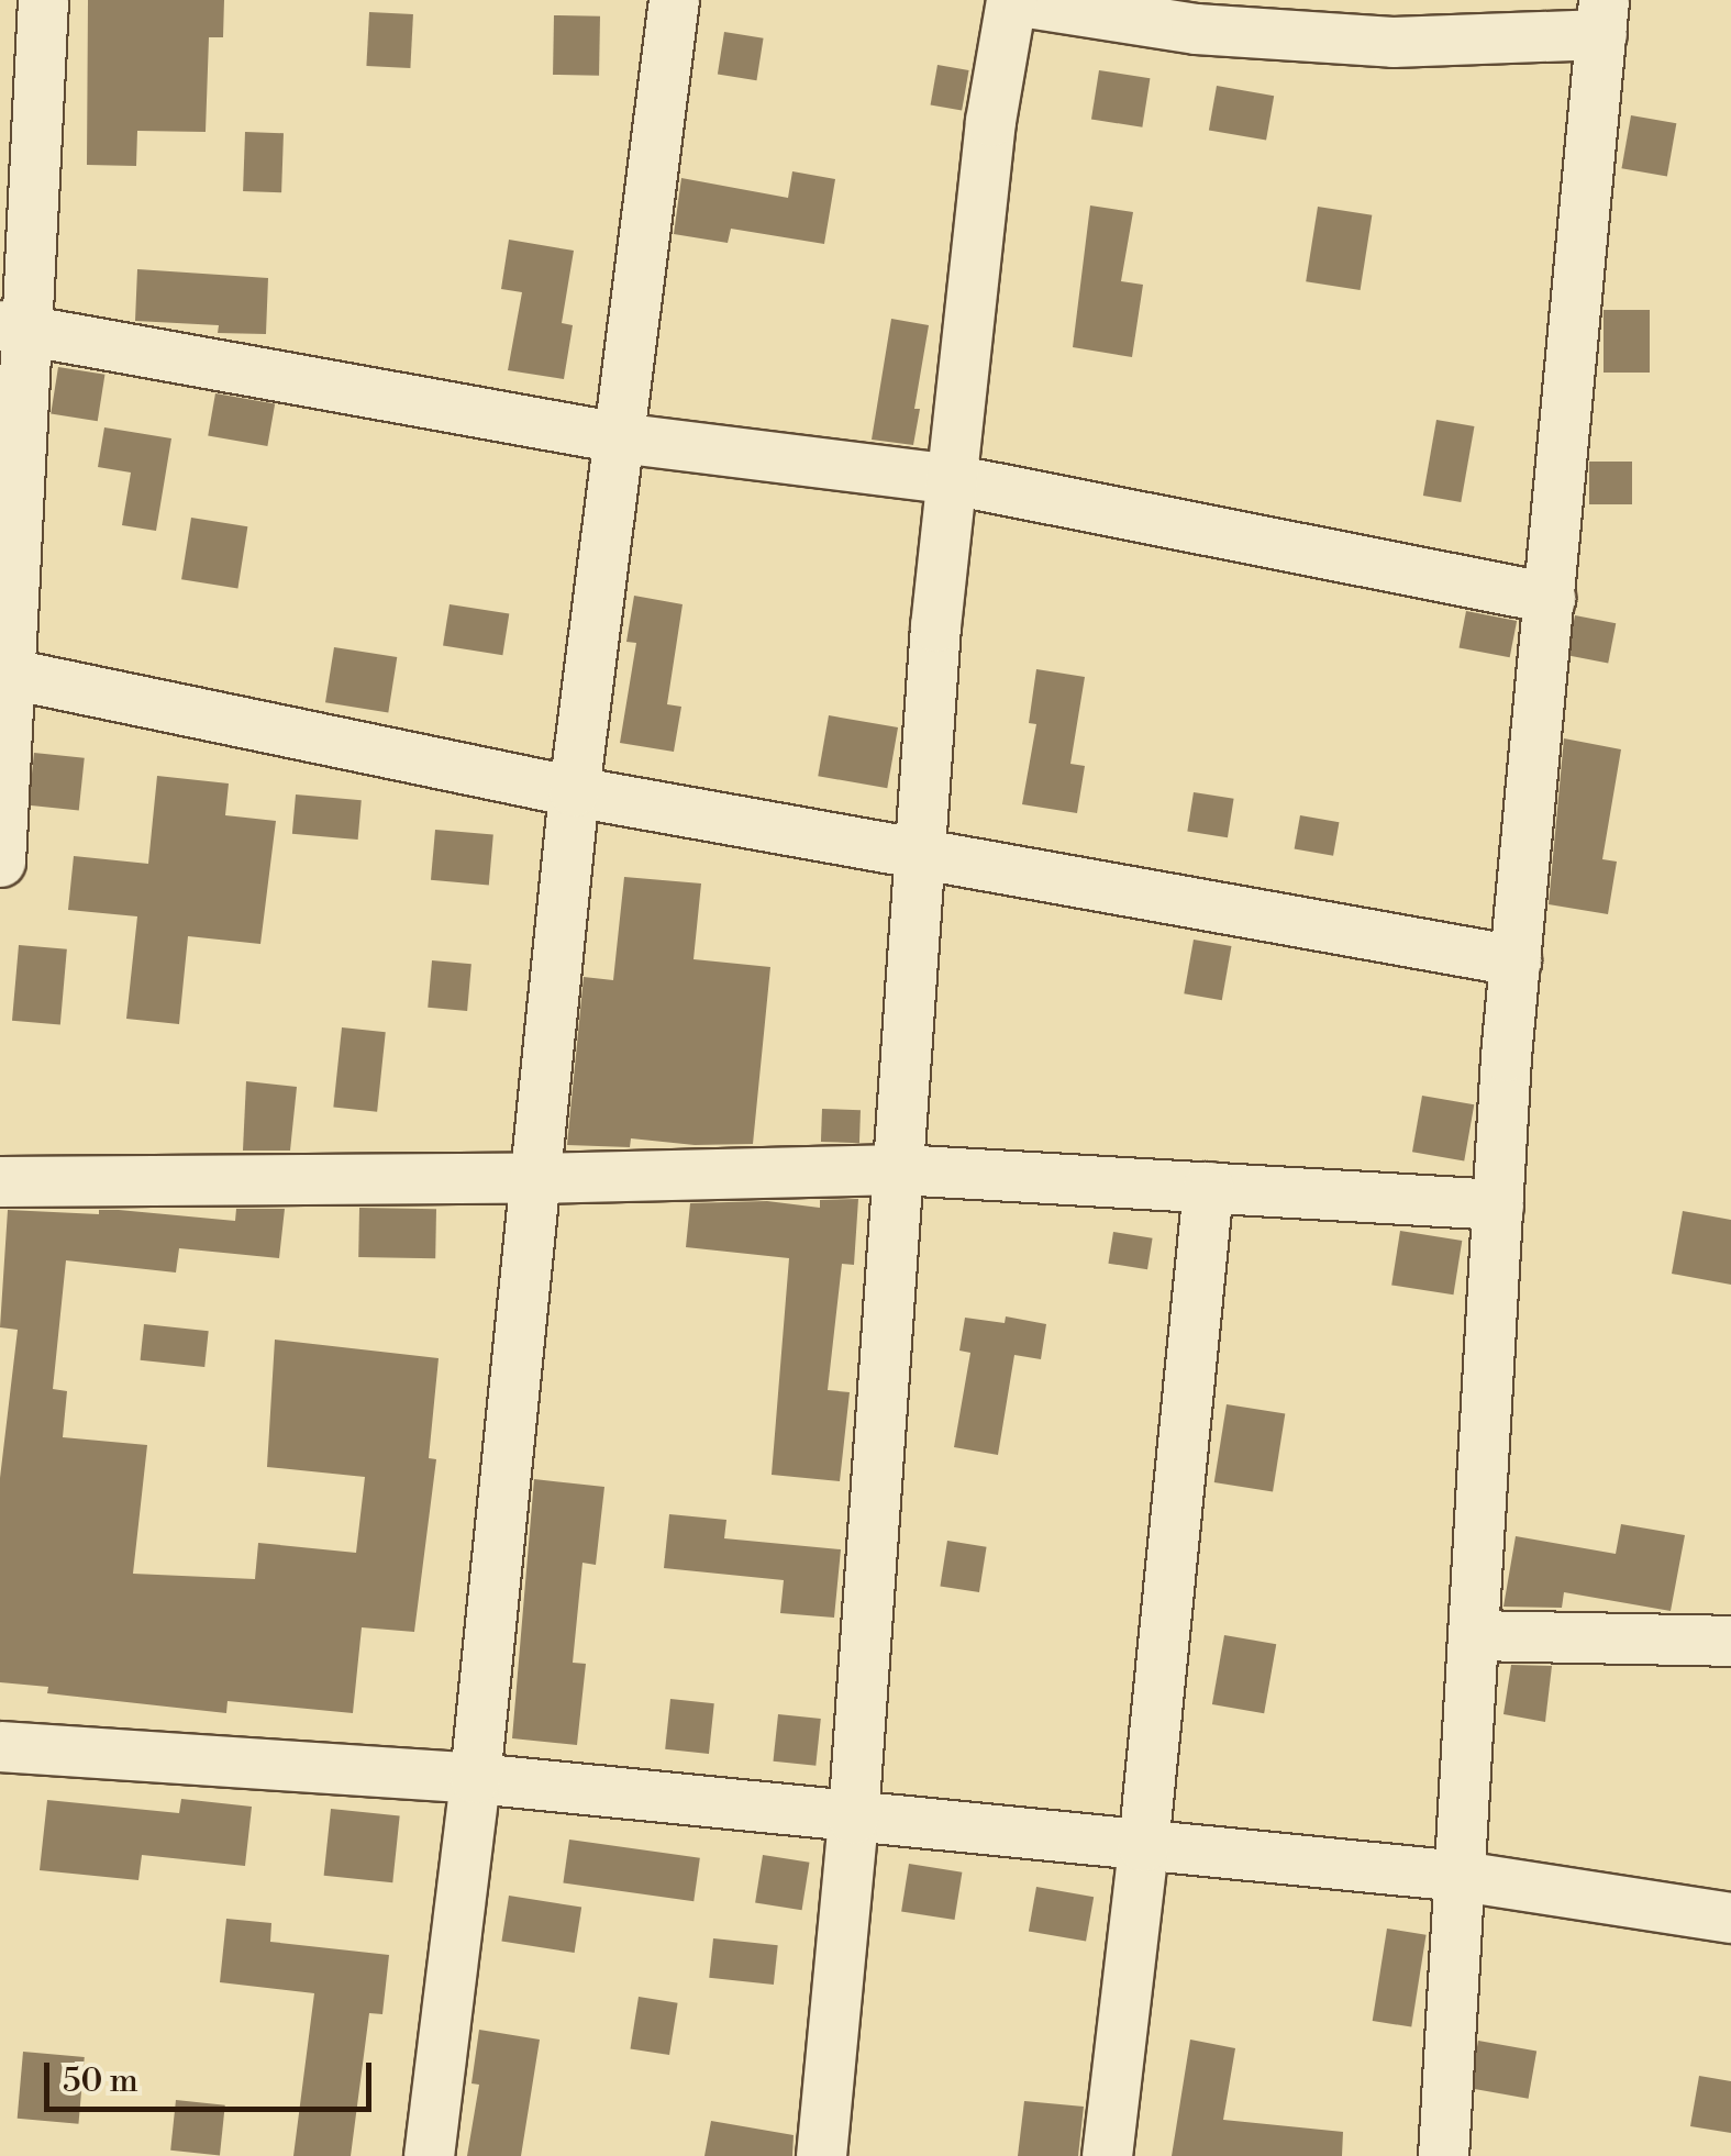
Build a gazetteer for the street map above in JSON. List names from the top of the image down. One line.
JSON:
{"scale_bar":"50 m"}
